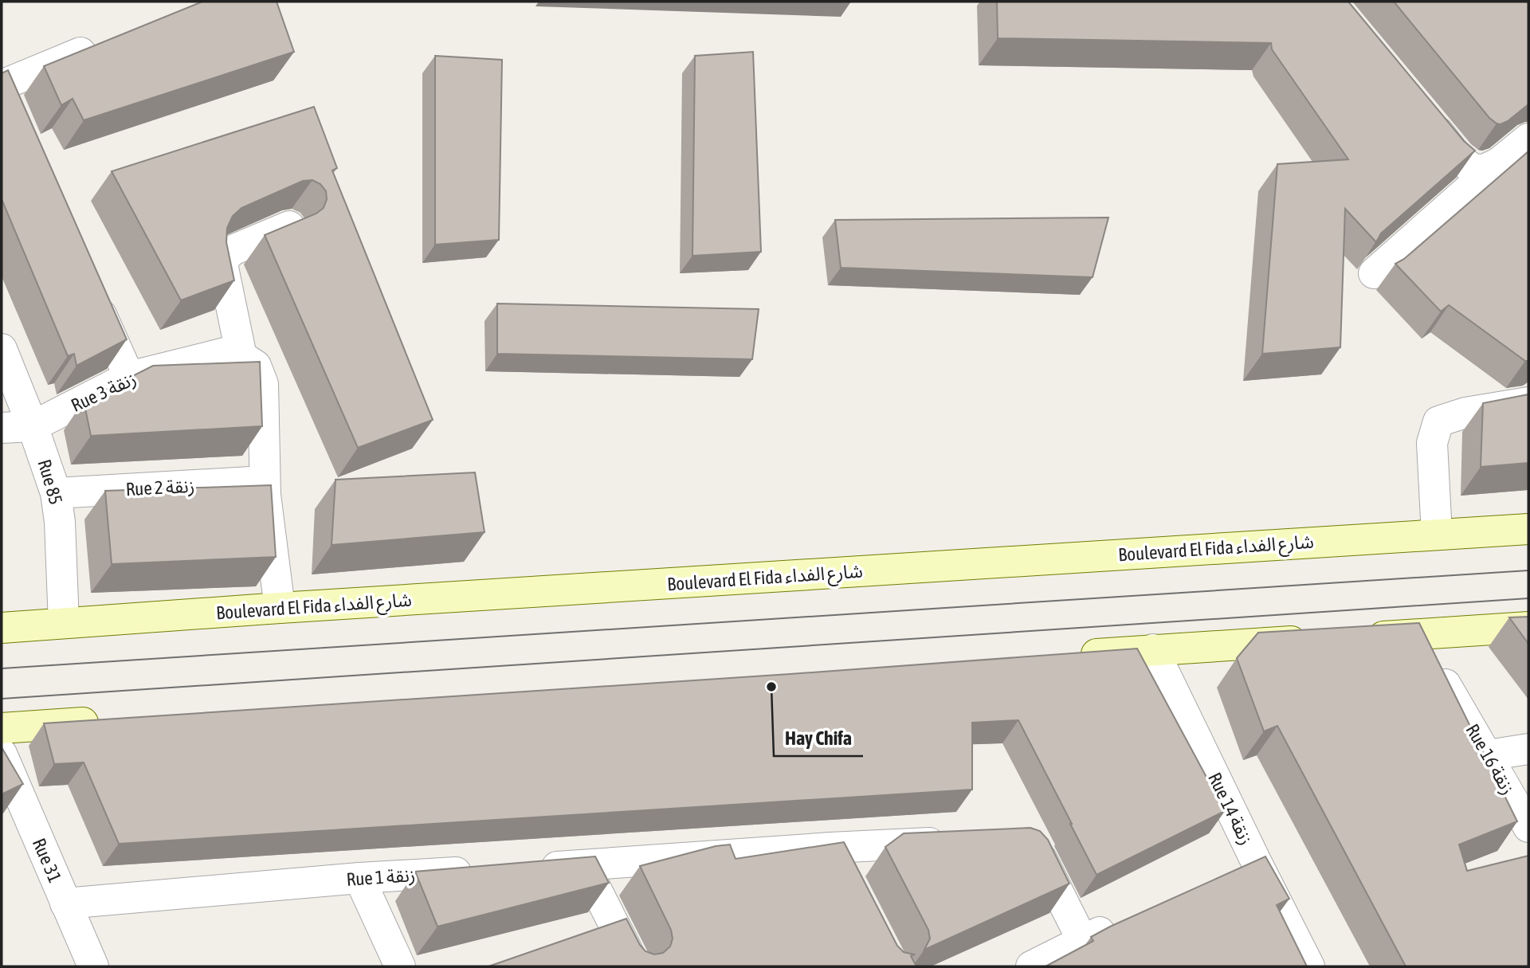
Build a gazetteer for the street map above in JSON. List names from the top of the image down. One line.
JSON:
{"streets":{"main road":["Boulevard El Fida شارع الفداء"],"street":["Rue 3 زنقة","Rue 85","Rue 2 زنقة","Rue 16 زنقة","Rue 14 زنقة","Rue 31","Rue 1 زنقة"]},"crossings":[["Rue 3 زنقة","Rue 85"],["Rue 85","Rue 2 زنقة"],["Rue 85","Boulevard El Fida شارع الفداء"],["Rue 31","Rue 1 زنقة"]],"places":["Hay Chifa"]}
